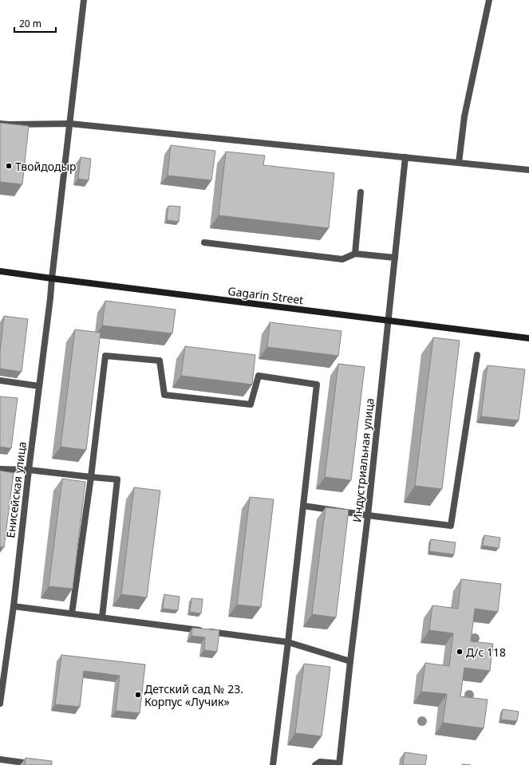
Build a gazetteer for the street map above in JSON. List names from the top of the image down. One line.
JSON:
{"streets":{"main road":["Gagarin Street"],"street":["Индустриальная улица","Енисейская улица"]},"crossings":[["Gagarin Street","Индустриальная улица"],["Gagarin Street","Енисейская улица"]],"places":["Твойдодыр","Д/с 118","Детский сад № 23. Корпус «Лучик»"],"scale_bar":"20 m"}
